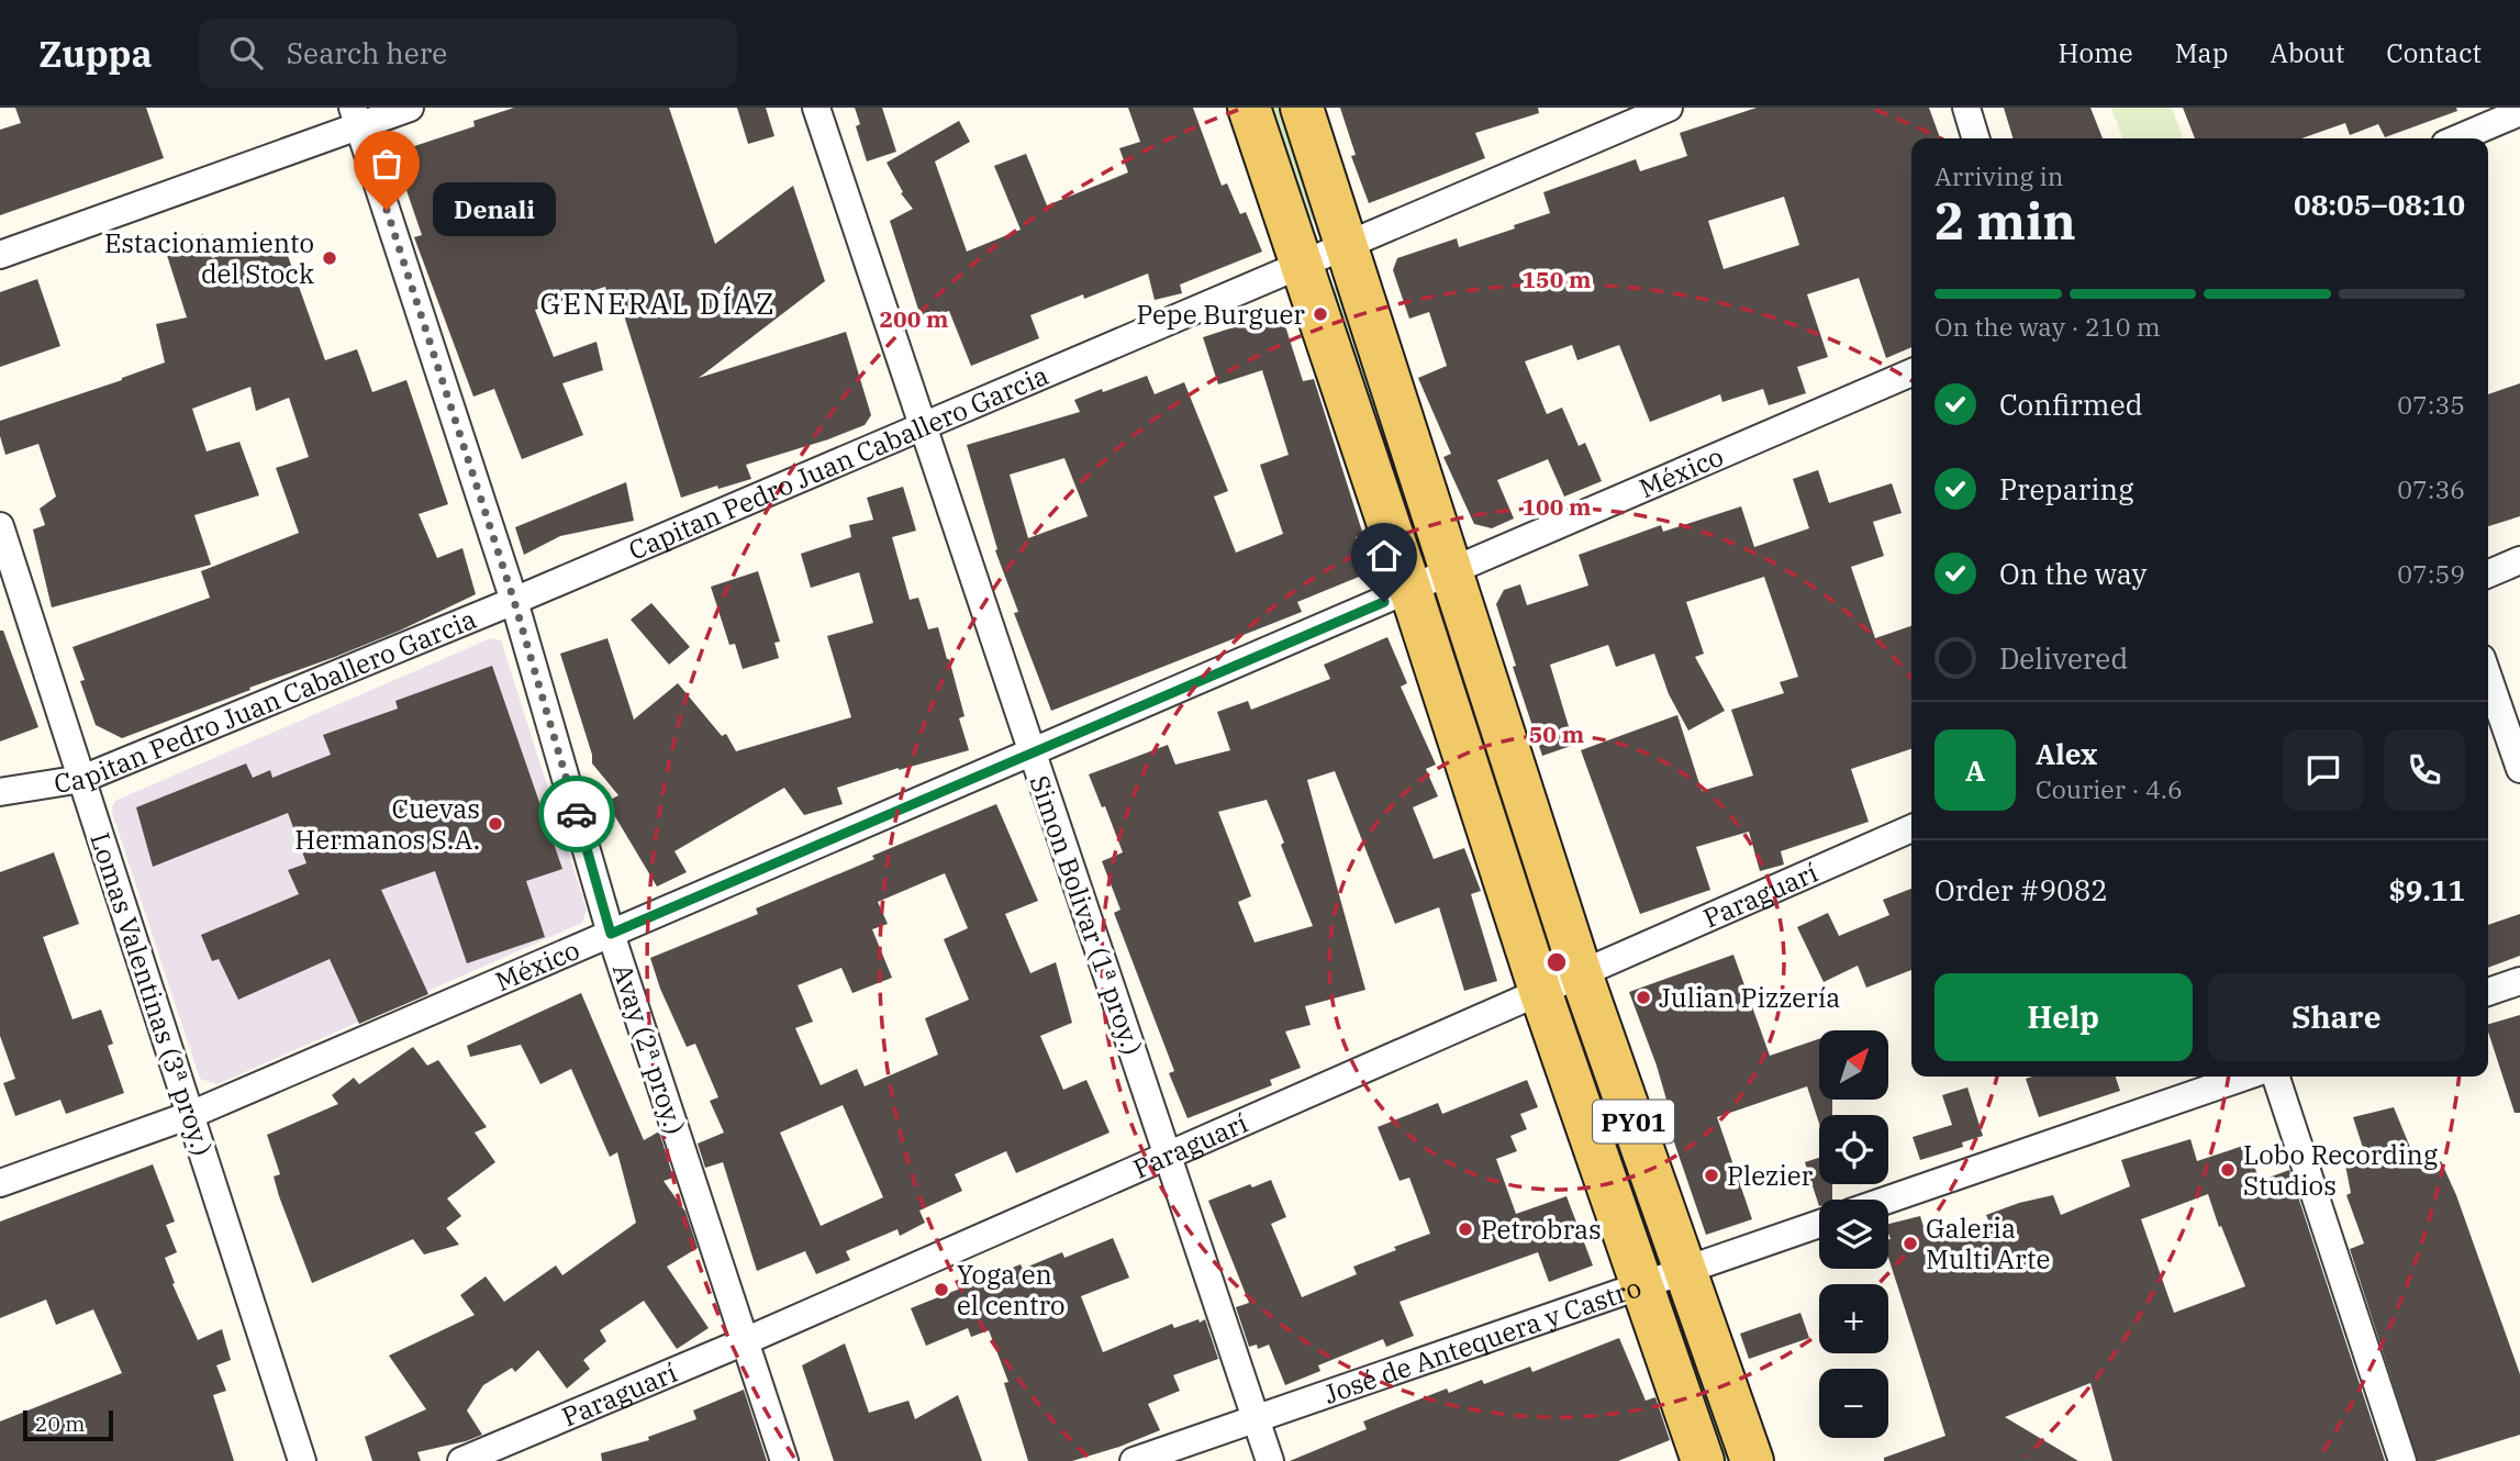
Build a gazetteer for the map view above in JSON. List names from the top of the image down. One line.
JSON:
{"streets":{"main road":["PY01"],"street":["Capitan Pedro Juan Caballero Garcia","México","Paraguarí","Simon Bolivar (1ª proy.)","Lomas Valentinas (3ª proy.)","Avay (2ª proy.)","José de Antequera y Castro"]},"crossings":[["Capitan Pedro Juan Caballero Garcia","Simon Bolivar (1ª proy.)"],["Capitan Pedro Juan Caballero Garcia","Lomas Valentinas (3ª proy.)"],["Capitan Pedro Juan Caballero Garcia","Avay (2ª proy.)"],["Capitan Pedro Juan Caballero Garcia","PY01"],["México","Simon Bolivar (1ª proy.)"],["México","Lomas Valentinas (3ª proy.)"],["México","Avay (2ª proy.)"],["México","PY01"],["Paraguarí","Simon Bolivar (1ª proy.)"],["Paraguarí","Avay (2ª proy.)"],["Paraguarí","PY01"],["Simon Bolivar (1ª proy.)","José de Antequera y Castro"],["PY01","José de Antequera y Castro"]],"districts":["GENERAL DÍAZ"],"places":["Denali","Estacionamiento del Stock","Pepe Burguer","Cuevas Hermanos S.A.","Julian Pizzería","Lobo Recording Studios","Plezier","Petrobras","Galeria Multi Arte","Yoga en el centro"],"scale_bar":"20 m","north":"top right","page":{"header":"Zuppa","search":"Search here","nav":["Home","Map","About","Contact"],"heading":["2 min","Arriving in","08:05–08:10"],"panel":["Alex","Courier · 4.6","Order #9082","$9.11"],"bubble":"Denali","bar":"On the way · 210 m","list":[["Confirmed","07:35"],["Preparing","07:36"],["On the way","07:59"],"Delivered"],"round":"A","buttons":["Help","Share"],"map_buttons":["+","−"],"scale":"20 m"},"rings":["150 m","200 m","100 m","50 m"]}
